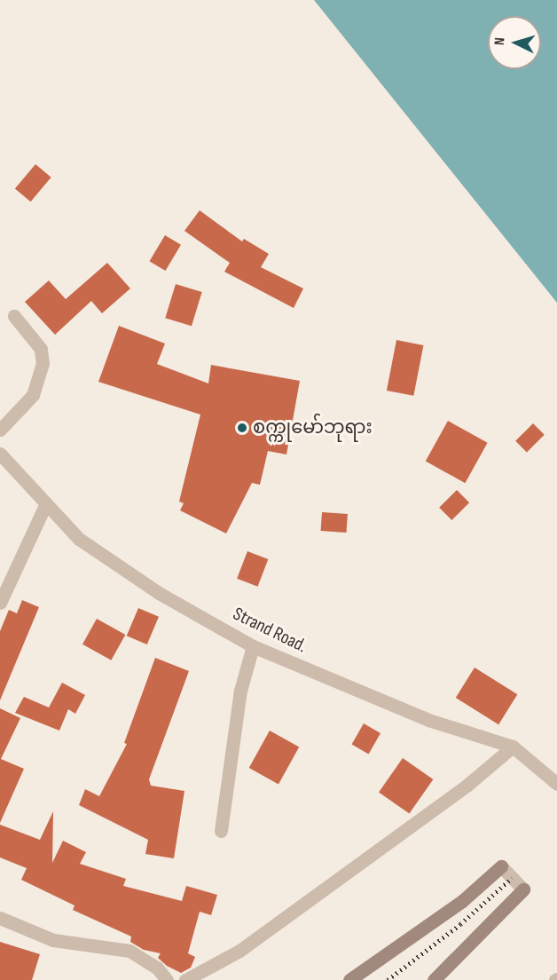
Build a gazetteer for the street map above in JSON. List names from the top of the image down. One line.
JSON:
{"streets":{"street":["Strand Road."]},"places":["စက္ကုမော်ဘုရား"],"north":"left"}
